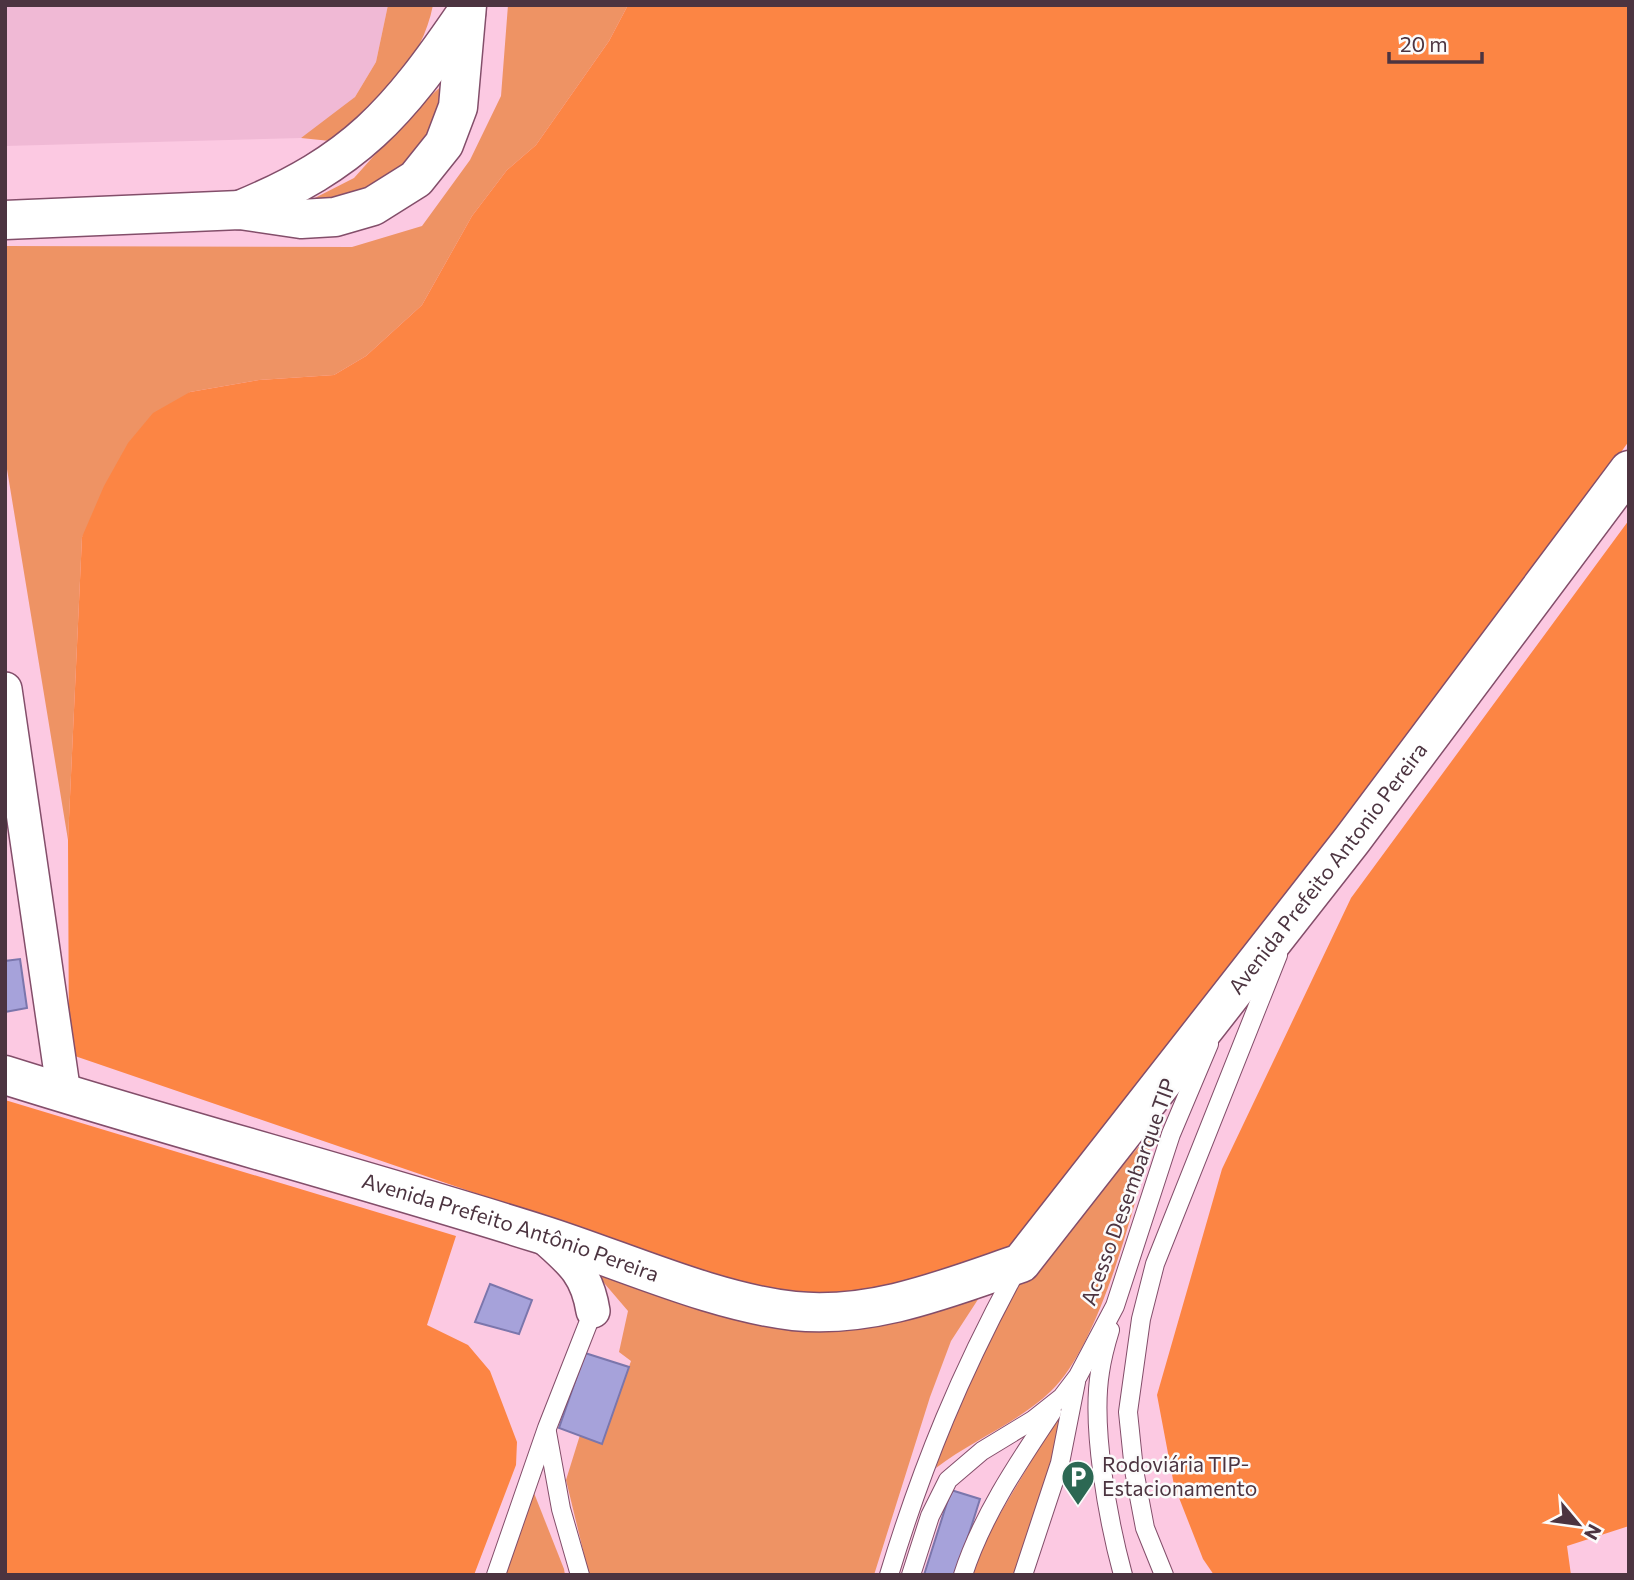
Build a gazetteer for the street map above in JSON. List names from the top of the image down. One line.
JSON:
{"streets":{"street":["Avenida Prefeito Antonio Pereira","Avenida Prefeito Antônio Pereira"],"lane":["Acesso Desembarque TIP"]},"crossings":[["Avenida Prefeito Antonio Pereira","Acesso Desembarque TIP"],["Avenida Prefeito Antonio Pereira","Avenida Prefeito Antônio Pereira"]],"places":{"parking":["Rodoviária TIP- Estacionamento"]},"scale_bar":"20 m","north":"bottom right"}
